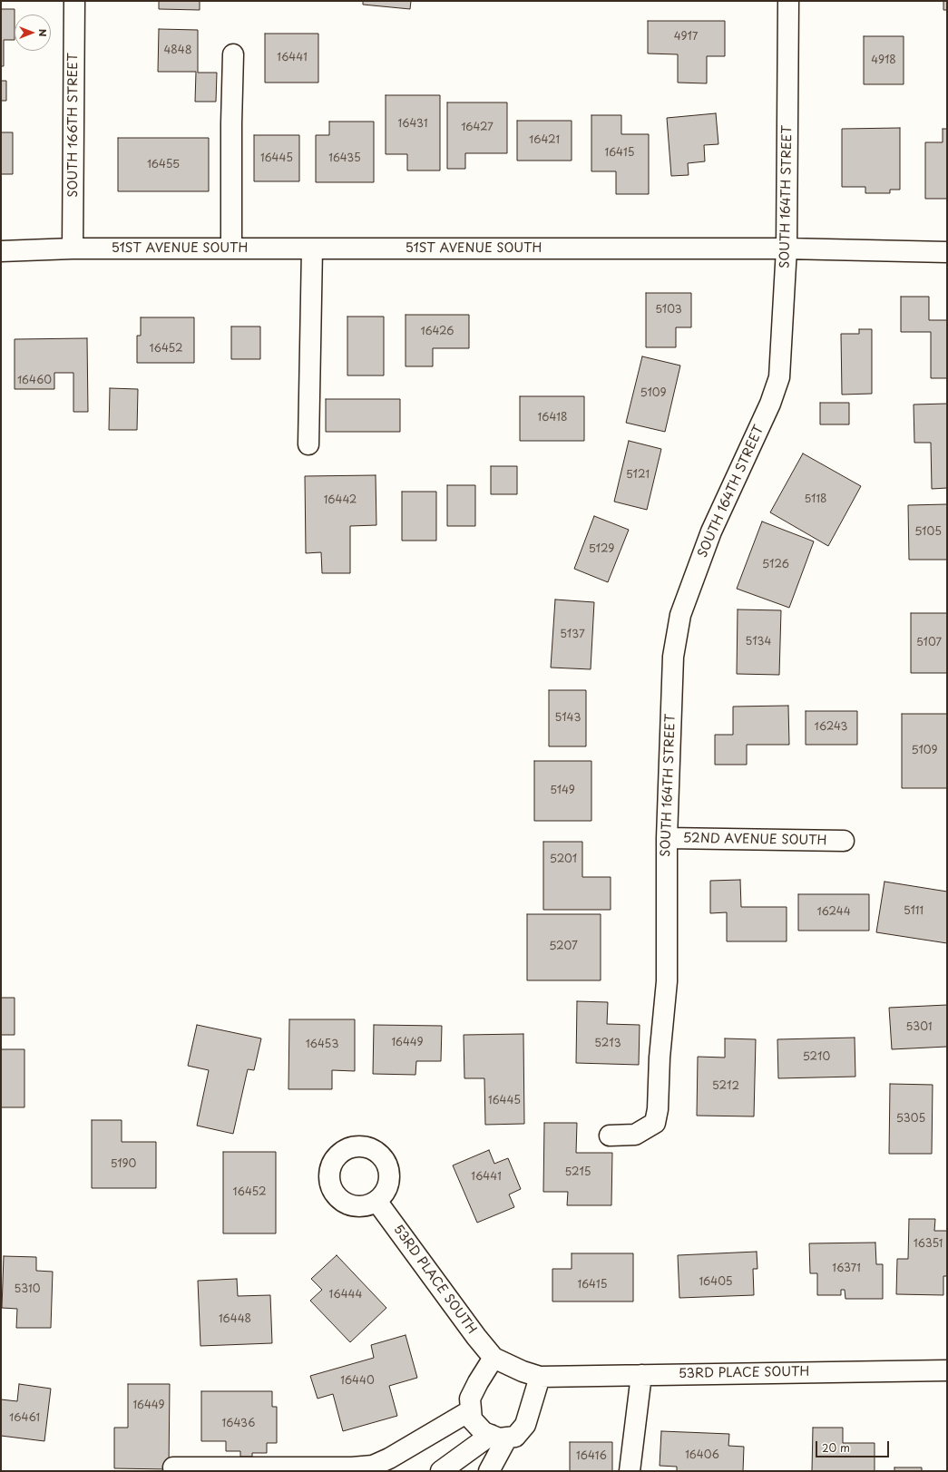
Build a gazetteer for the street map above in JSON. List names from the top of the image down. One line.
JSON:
{"streets":{"street":["SOUTH 166TH STREET","SOUTH 164TH STREET","51ST AVENUE SOUTH","52ND AVENUE SOUTH","53RD PLACE SOUTH"]},"crossings":[["SOUTH 166TH STREET","51ST AVENUE SOUTH"],["SOUTH 164TH STREET","51ST AVENUE SOUTH"],["SOUTH 164TH STREET","52ND AVENUE SOUTH"]],"house_numbers":["4917","4848","16441","4918","16431","16427","16421","16415","16445","16435","16455","5103","16426","16452","16460","5109","16418","5121","5118","16442","5105","5129","5126","5137","5134","5107","5143","16243","5109","5149","5201","5111","16244","5207","5301","16449","5213","16453","5210","5212","16445","5305","5190","5215","16441","16452","16351","16371","16405","16415","5310","16444","16448","16440","16449","16461","16436","16406","16416"],"scale_bar":"20 m","north":"right"}
